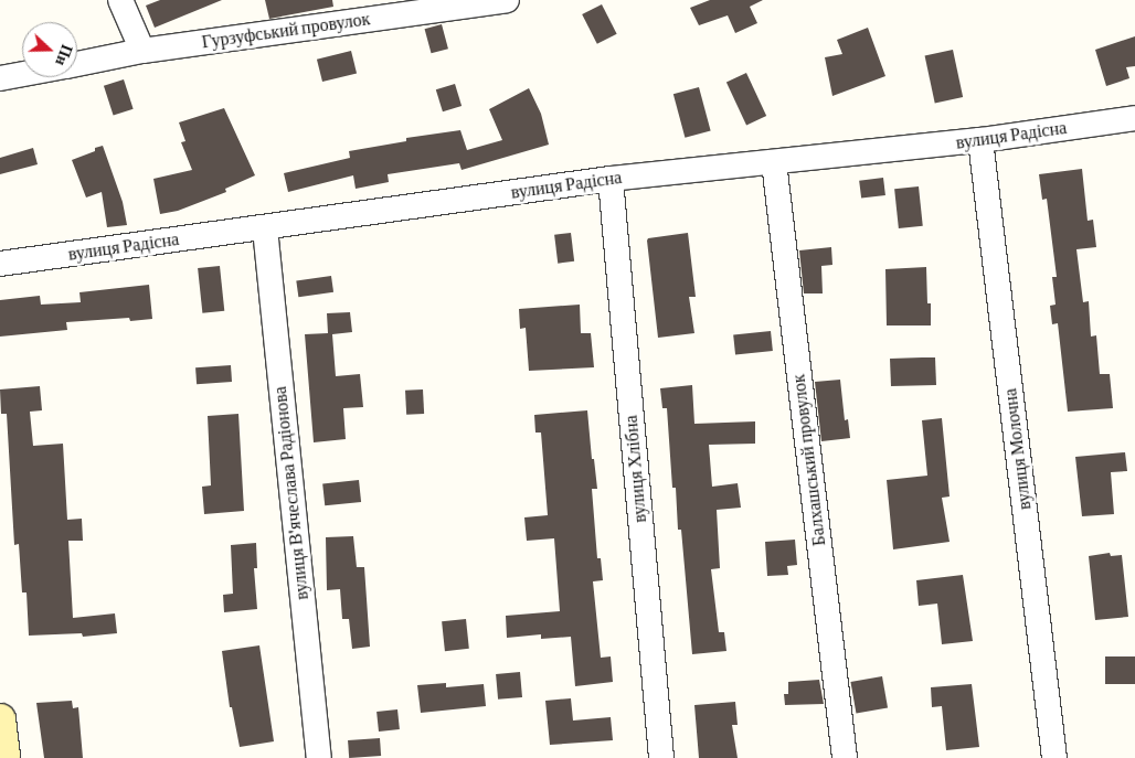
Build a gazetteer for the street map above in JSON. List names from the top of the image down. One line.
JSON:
{"streets":{"street":["Гурзуфський провулок","вулиця Радісна","вулиця Молочна","Балхашський провулок","вулиця Хлібна","вулиця В'ячеслава Радіонова"]},"crossings":[["вулиця Радісна","вулиця Молочна"],["вулиця Радісна","Балхашський провулок"],["вулиця Радісна","вулиця Хлібна"],["вулиця Радісна","вулиця В'ячеслава Радіонова"]],"north":"right"}
